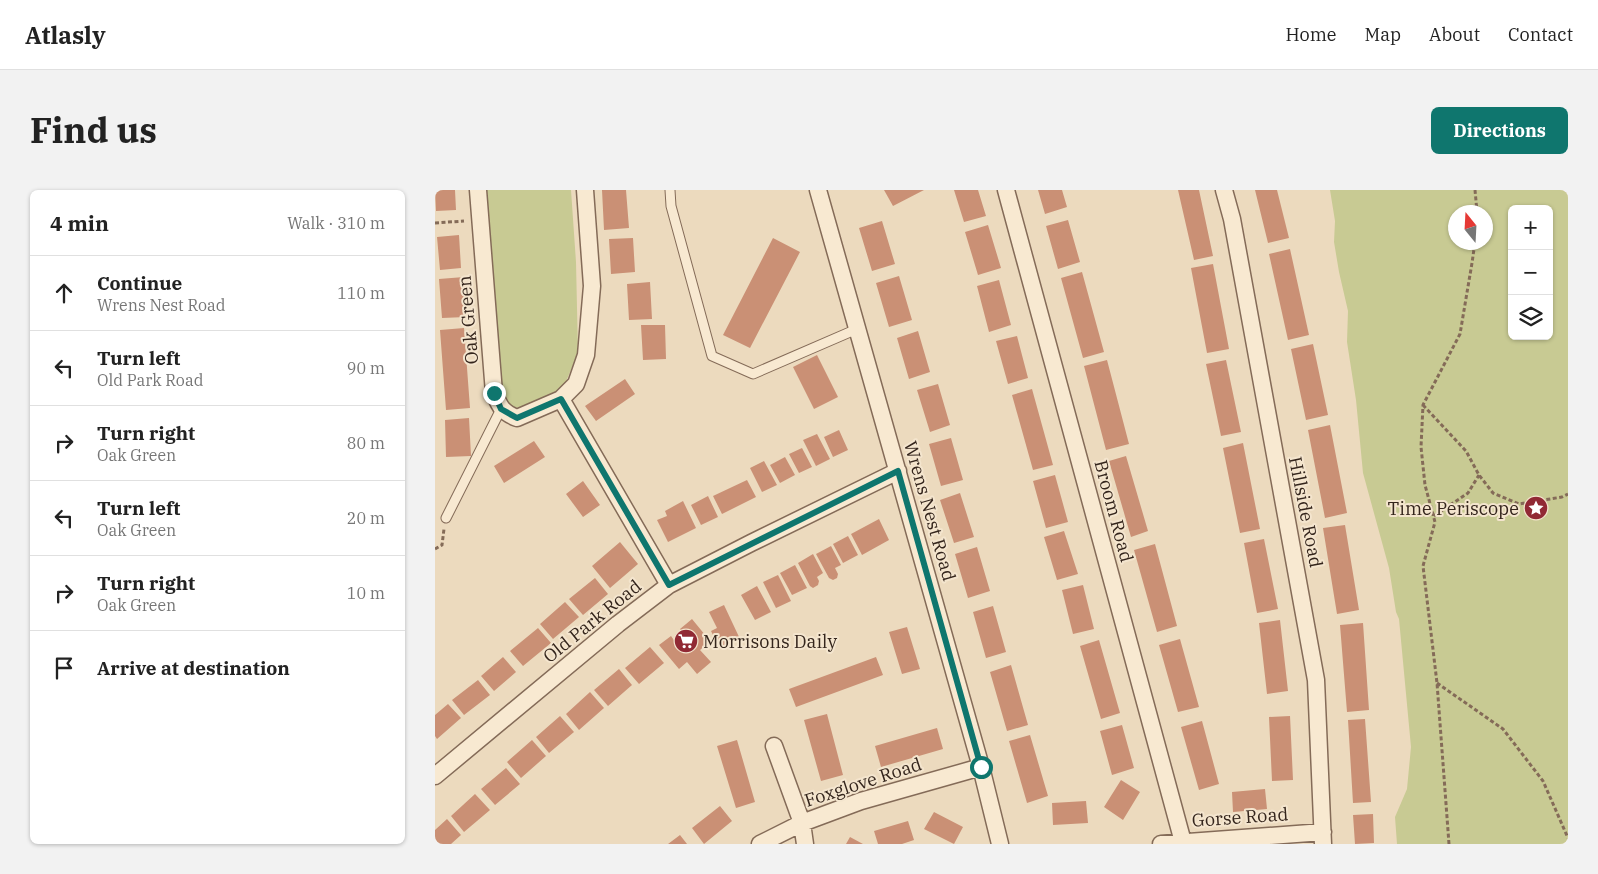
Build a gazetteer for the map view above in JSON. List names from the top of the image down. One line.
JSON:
{"streets":{"street":["Oak Green","Wrens Nest Road","Broom Road","Hillside Road","Old Park Road","Foxglove Road","Gorse Road"]},"crossings":[["Wrens Nest Road","Old Park Road"],["Wrens Nest Road","Foxglove Road"],["Broom Road","Gorse Road"],["Hillside Road","Gorse Road"]],"places":{"place":["Time Periscope"],"supermarket":["Morrisons Daily"]},"north":"top","page":{"header":"Atlasly","nav":["Home","Map","About","Contact"],"title":"Find us","buttons":"Directions","heading":["4 min","Walk · 310 m"],"map_buttons":["+","−"],"list":[["Continue","Wrens Nest Road","110 m"],["Turn left","Old Park Road","90 m"],["Turn right","Oak Green","80 m"],["Turn left","Oak Green","20 m"],["Turn right","Oak Green","10 m"],"Arrive at destination"]}}
